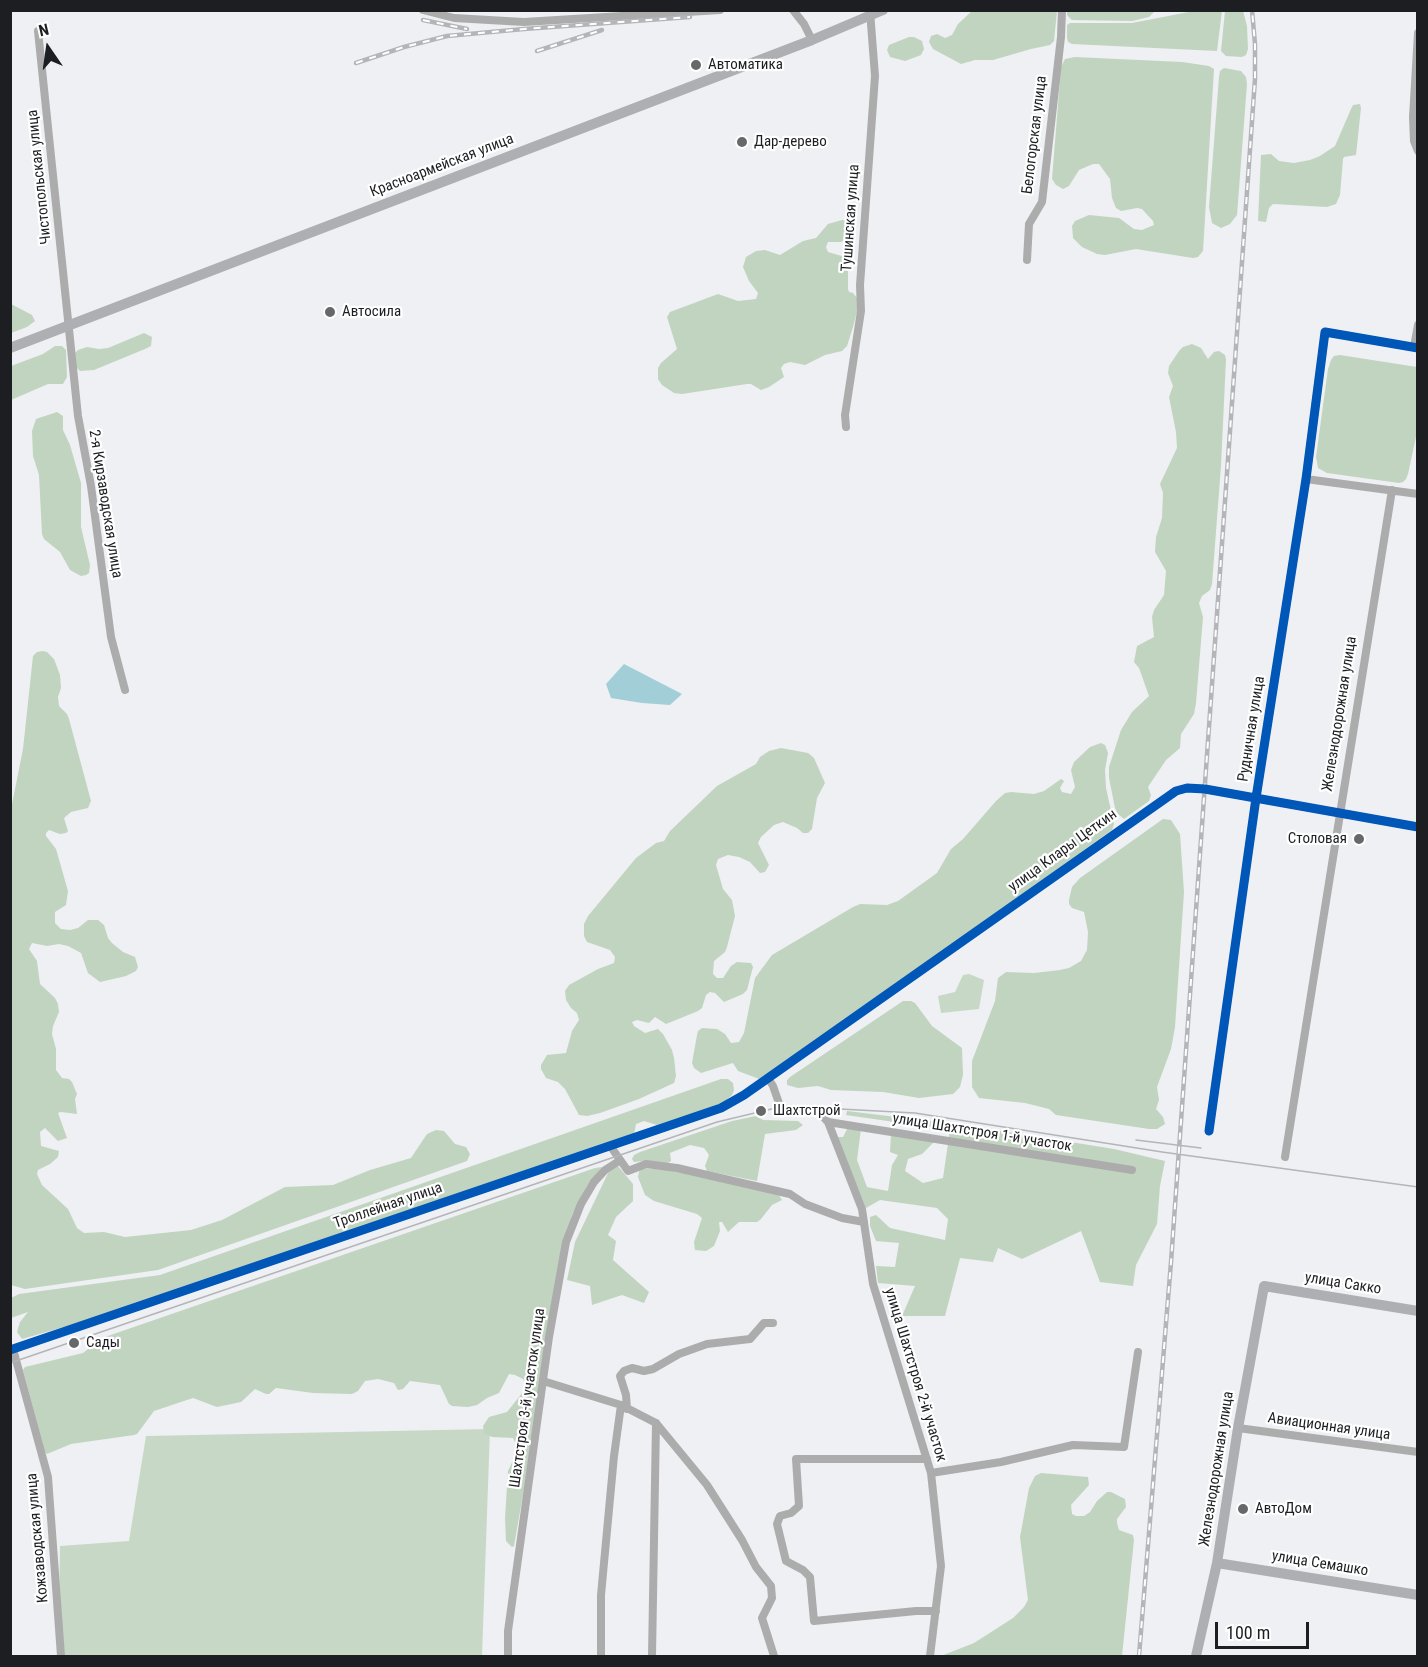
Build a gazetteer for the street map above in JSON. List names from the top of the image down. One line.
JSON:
{"streets":{"main road":["Красноармейская улица","Железнодорожная улица","улица Сакко","улица Семашко"],"street":["Белогорская улица","Чистопольская улица","Тушинская улица","2-я Кирзаводская улица","Рудничная улица","улица Клары Цеткин","улица Шахтстроя 1-й участок","Троллейная улица","улица Шахтстроя 2-й участок","Шахтстроя 3-й участок улица","Авиационная улица","Кожзаводская улица"]},"crossings":[["Красноармейская улица","Чистопольская улица"],["Красноармейская улица","Тушинская улица"],["Красноармейская улица","2-я Кирзаводская улица"],["Чистопольская улица","2-я Кирзаводская улица"],["Железнодорожная улица","улица Клары Цеткин"],["Железнодорожная улица","улица Сакко"],["Железнодорожная улица","Авиационная улица"],["Железнодорожная улица","улица Семашко"],["Рудничная улица","улица Клары Цеткин"],["улица Клары Цеткин","Троллейная улица"],["улица Шахтстроя 1-й участок","улица Шахтстроя 2-й участок"],["Троллейная улица","Кожзаводская улица"]],"places":["Автоматика","Дар-дерево","Автосила","Столовая","Шахтстрой","Сады","АвтоДом"],"scale_bar":"100 m","north":"top"}
